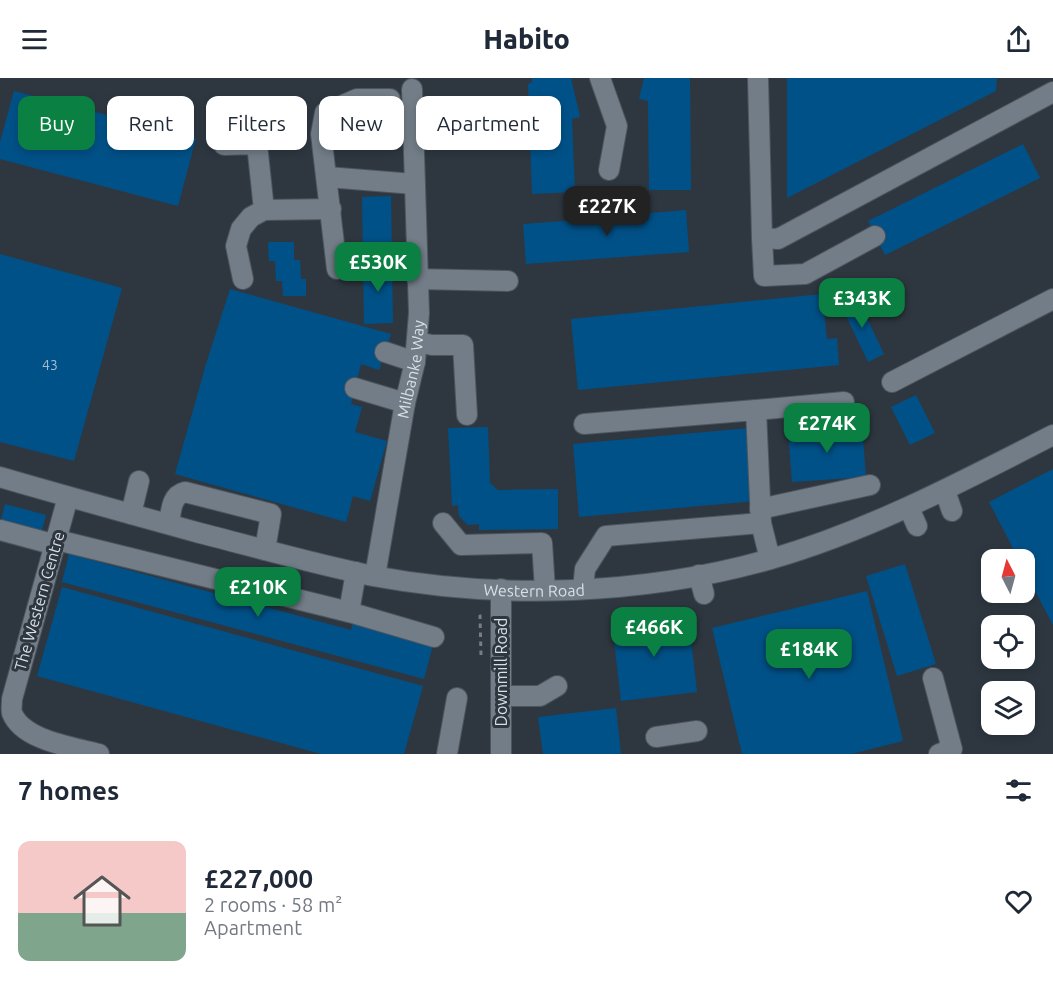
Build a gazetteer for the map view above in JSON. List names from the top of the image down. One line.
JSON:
{"streets":{"street":["Milbanke Way","Western Road","The Western Centre","Downmill Road"]},"crossings":[["Milbanke Way","Western Road"],["Western Road","The Western Centre"],["Western Road","Downmill Road"]],"house_numbers":["43"],"north":"top","page":{"header":"Habito","chip":["Buy","Rent","Filters","New","Apartment"],"price":["£227K","£530K","£343K","£274K","£210K","£466K","£184K"],"heading":"7 homes","list":[{"name":"£227,000","note":"2 rooms · 58 m² · Apartment"}]}}
